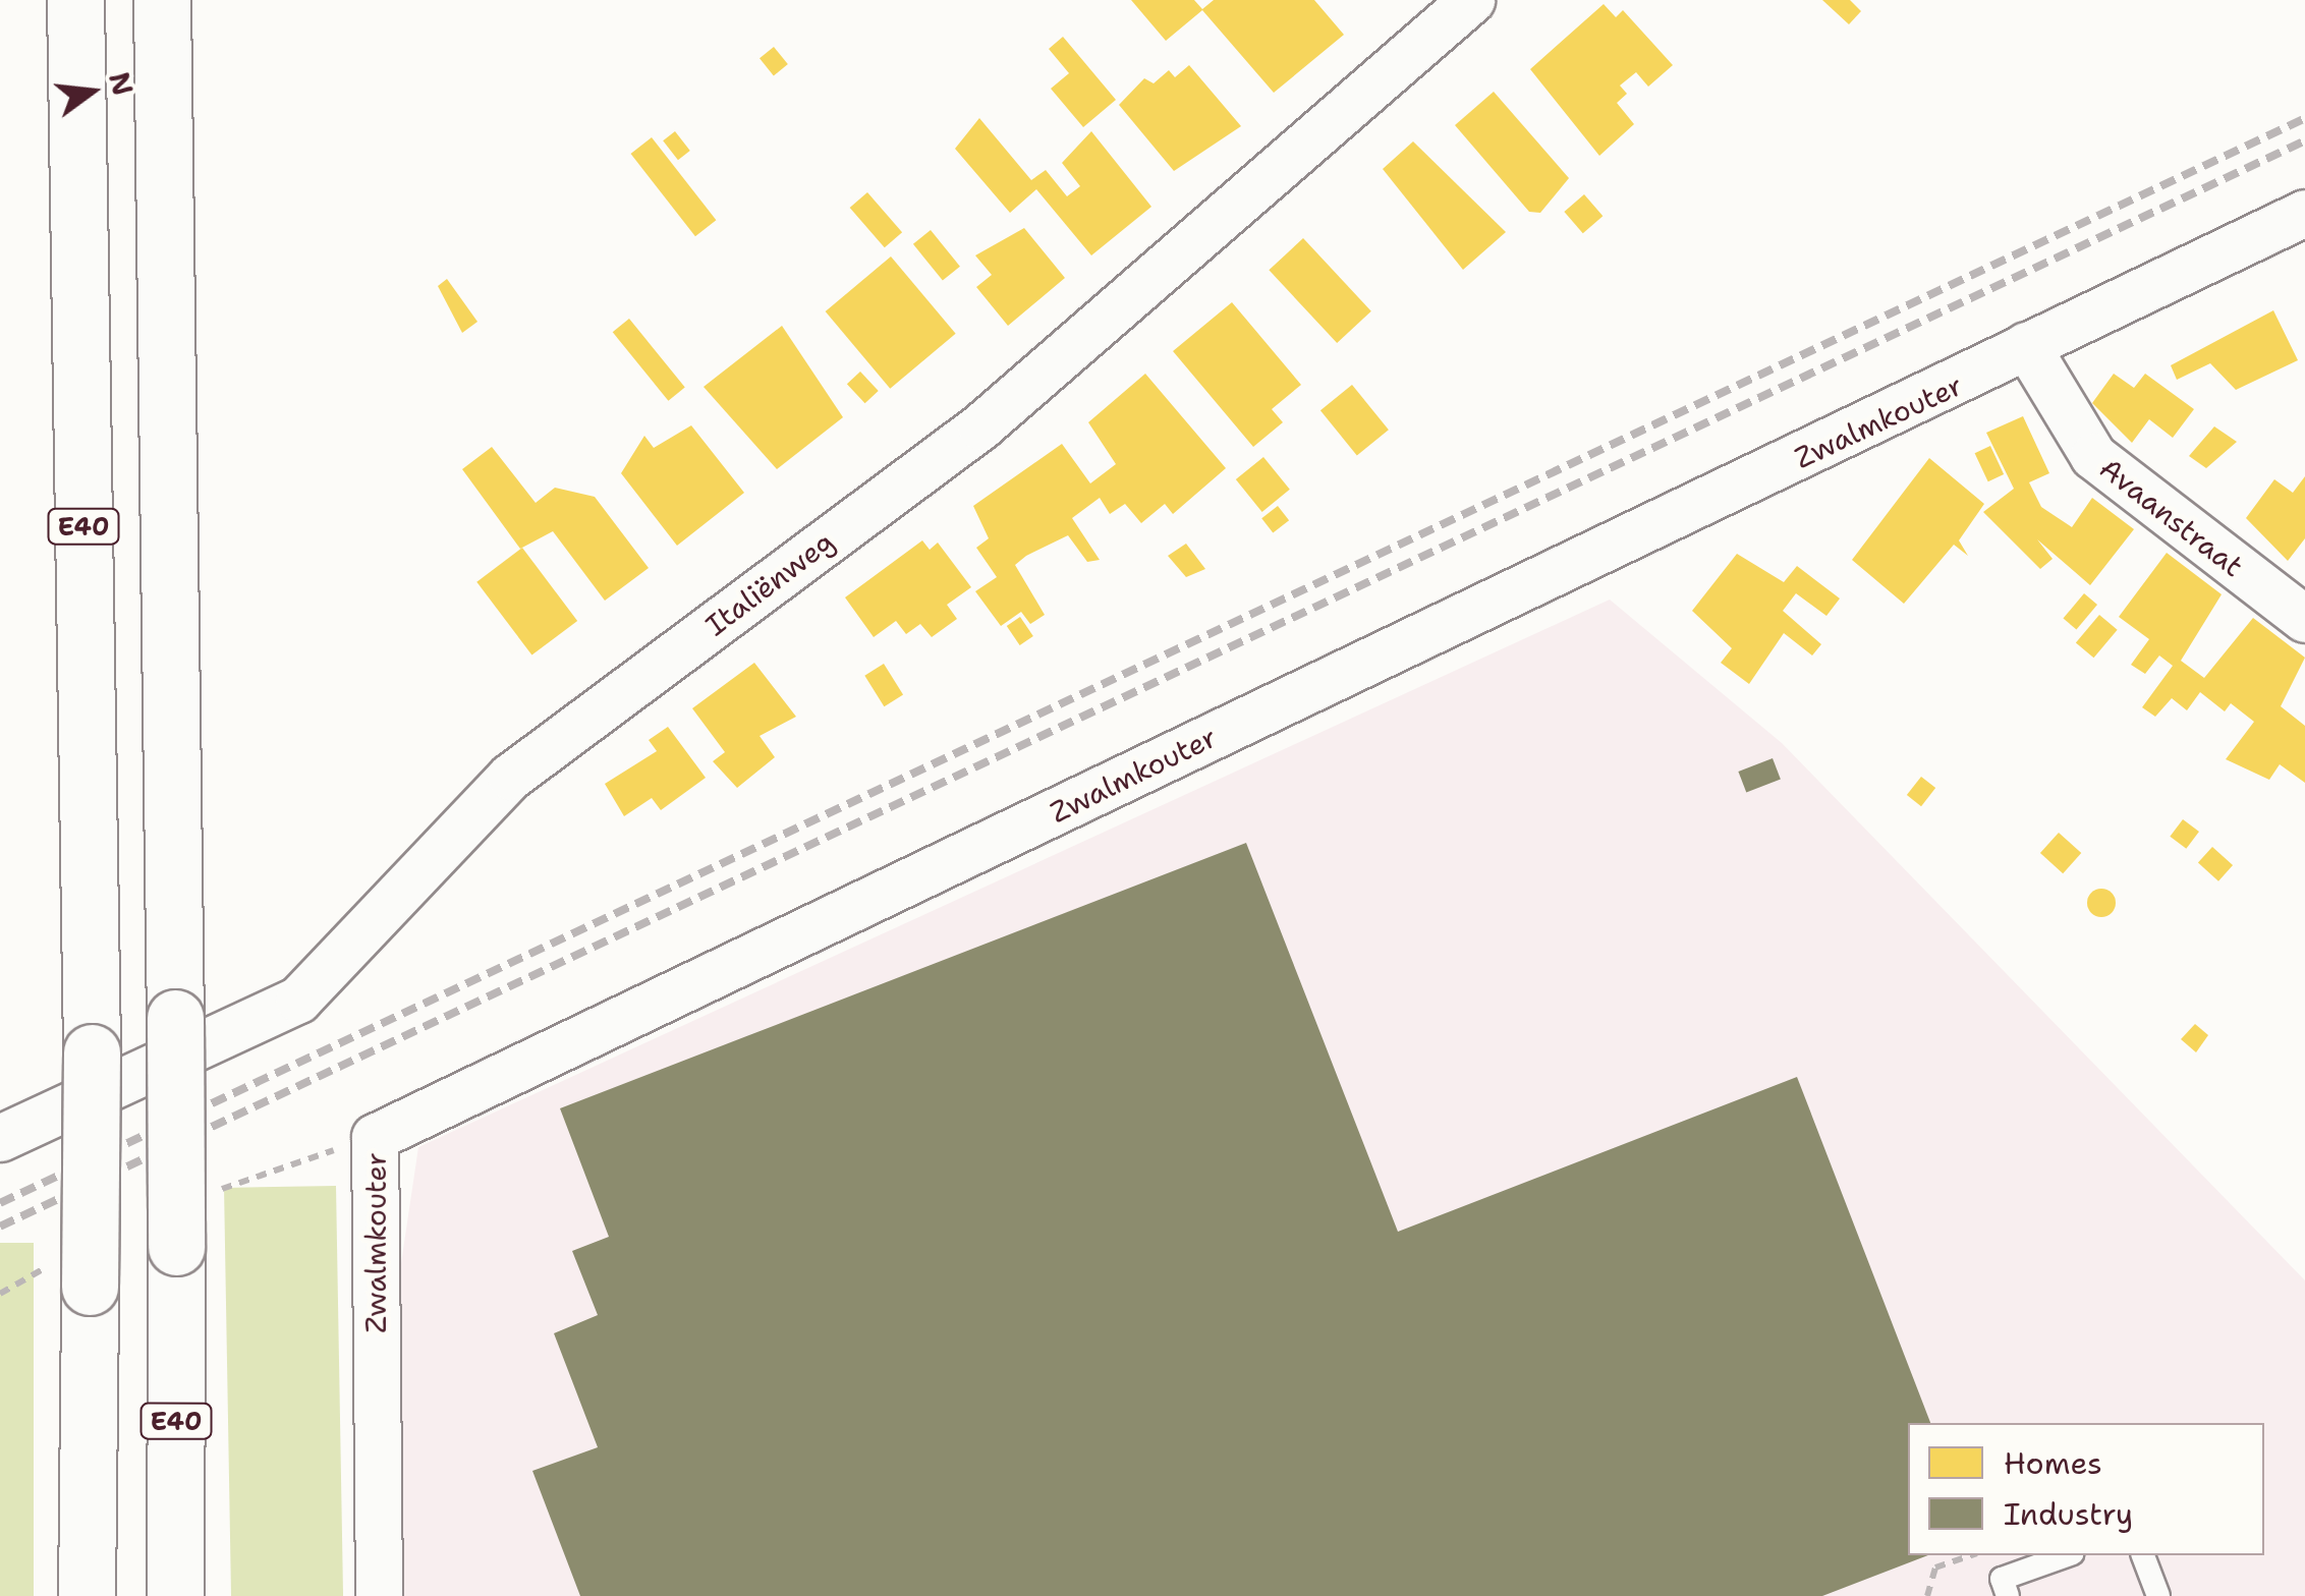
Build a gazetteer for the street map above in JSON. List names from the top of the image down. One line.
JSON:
{"streets":{"highway":["E40"],"street":["Zwalmkouter","Avaanstraat","Italiënweg"]},"crossings":[["Zwalmkouter","Avaanstraat"]],"legend":["Homes","Industry"],"north":"right"}
